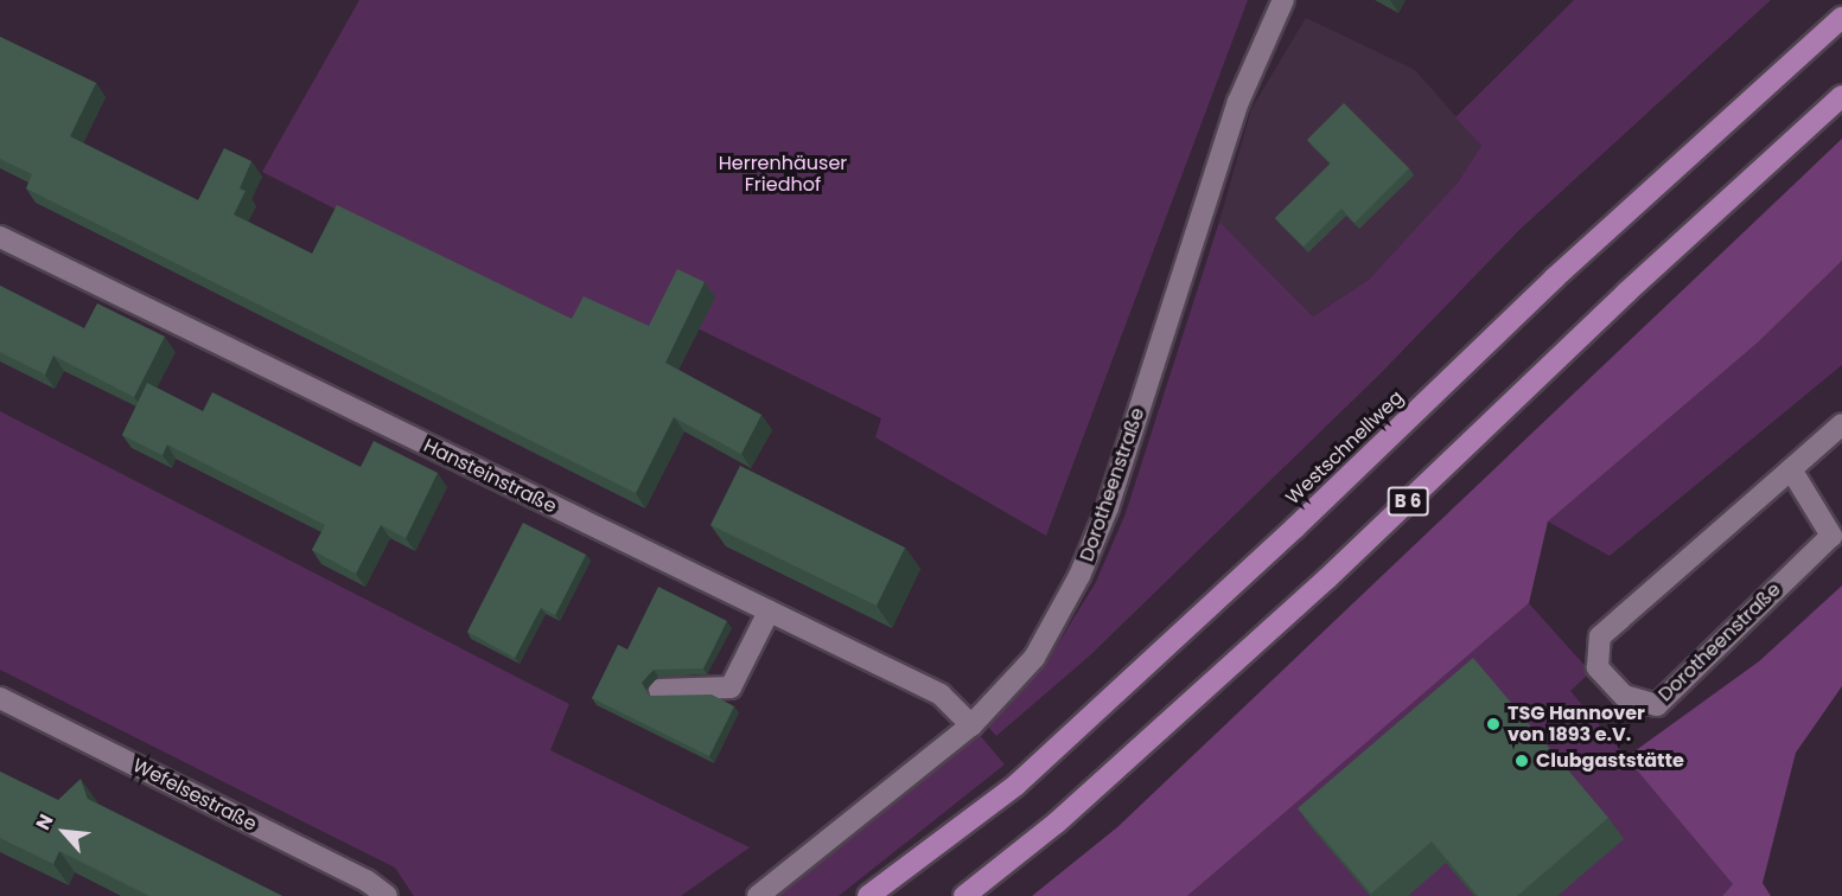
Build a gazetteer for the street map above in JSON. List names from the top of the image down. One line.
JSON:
{"streets":{"highway":["Westschnellweg","B 6"],"street":["Hansteinstraße","Dorotheenstraße","Wefelsestraße"]},"crossings":[["Hansteinstraße","Dorotheenstraße"]],"parks":["Herrenhäuser Friedhof"],"places":["TSG Hannover von 1893 e.V.","Clubgaststätte"],"north":"top left"}
